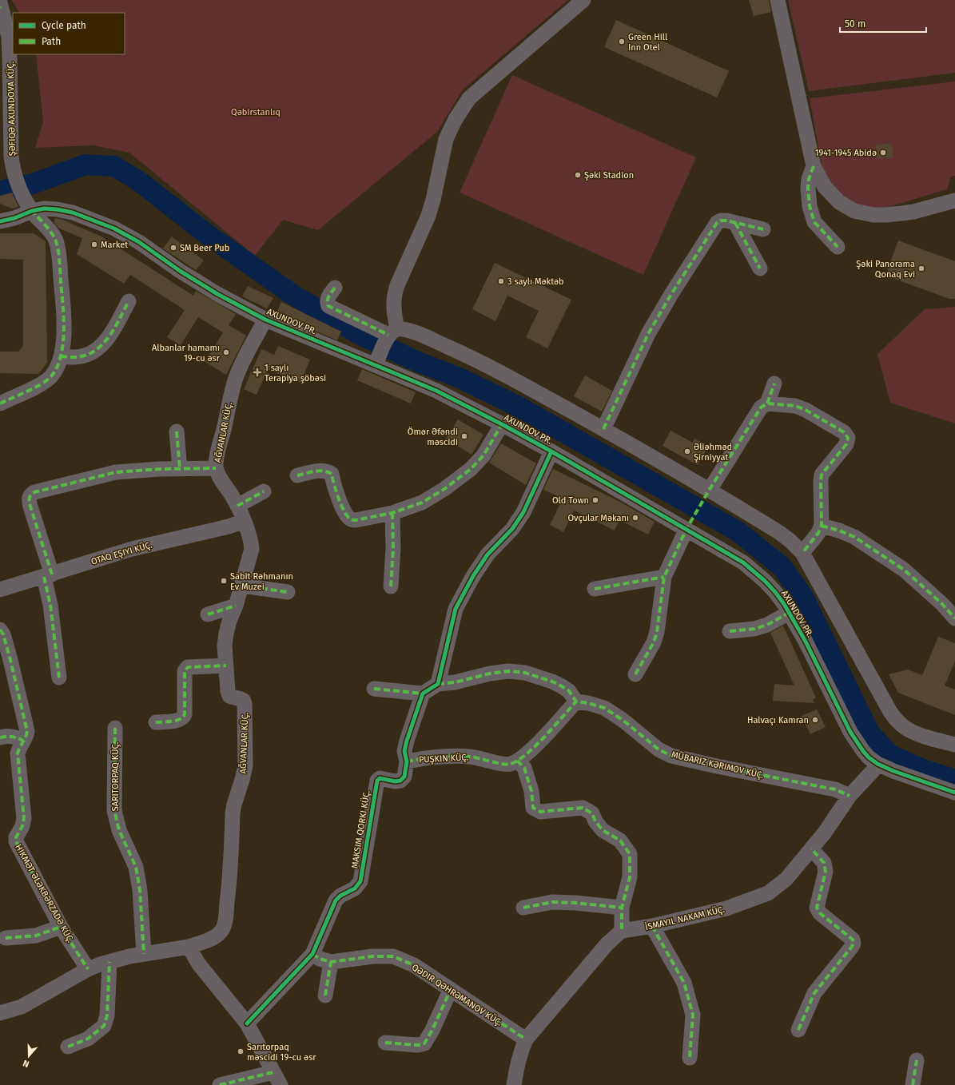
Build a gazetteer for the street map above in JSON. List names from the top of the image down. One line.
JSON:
{"streets":{"street":["ŞƏFIQƏ AXUNDOVA KÜÇ.","AXUNDOV PR.","AĞVANLAR KÜÇ.","OTAQ EŞIYI KÜÇ.","PUŞKIN KÜÇ.","MÜBARIZ KƏRIMOV KÜÇ.","MAKSIM QORKI KÜÇ.","HIKMƏT ƏLƏKBƏRZADƏ KÜÇ.","QƏDIR QƏHRƏMANOV KÜÇ."]},"crossings":[["ŞƏFIQƏ AXUNDOVA KÜÇ.","AXUNDOV PR."],["AXUNDOV PR.","AĞVANLAR KÜÇ."],["AĞVANLAR KÜÇ.","OTAQ EŞIYI KÜÇ."],["PUŞKIN KÜÇ.","MÜBARIZ KƏRIMOV KÜÇ."],["PUŞKIN KÜÇ.","MAKSIM QORKI KÜÇ."],["MAKSIM QORKI KÜÇ.","QƏDIR QƏHRƏMANOV KÜÇ."]],"parks":["Qəbirstanlıq"],"places":{"other":["Green Hill Inn Otel","1941-1945 Abidə","Şəki Stadion","Market","SM Beer Pub","Şəki Panorama Qonaq Evi","3 saylı Məktəb","Albanlar hamamı 19-cu əsr","Ömər Əfəndi məscidi","Əliəhməd Şirniyyat","Old Town","Ovçular Məkanı","Sabit Rəhmanın Ev Muzei","Halvaçı Kamran","Sarıtorpaq məscidi 19-cu əsr"],"health":["1 saylı Terapiya şöbəsi"]},"legend":["Cycle path","Path"],"scale_bar":"50 m","north":"bottom"}
